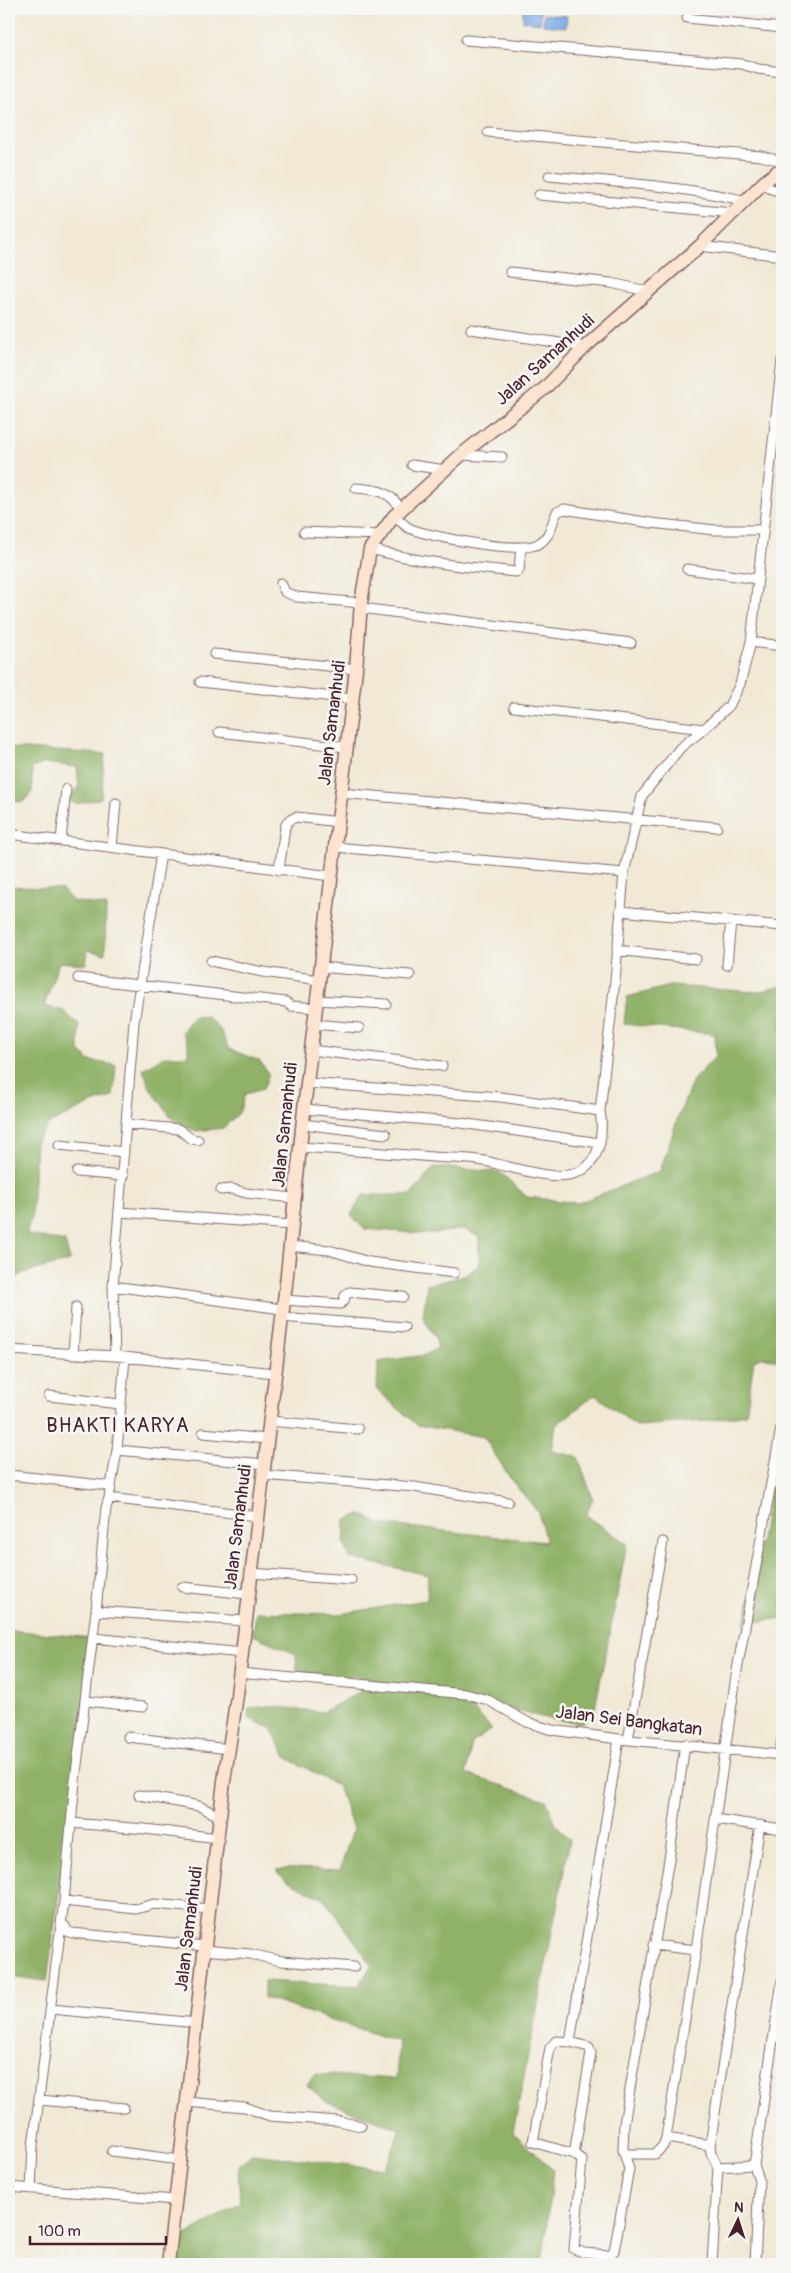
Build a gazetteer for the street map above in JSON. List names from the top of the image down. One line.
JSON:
{"streets":{"street":["Jalan Samanhudi","Jalan Sei Bangkatan"]},"crossings":[["Jalan Samanhudi","Jalan Sei Bangkatan"]],"districts":["BHAKTI KARYA"],"scale_bar":"100 m","north":"top"}
